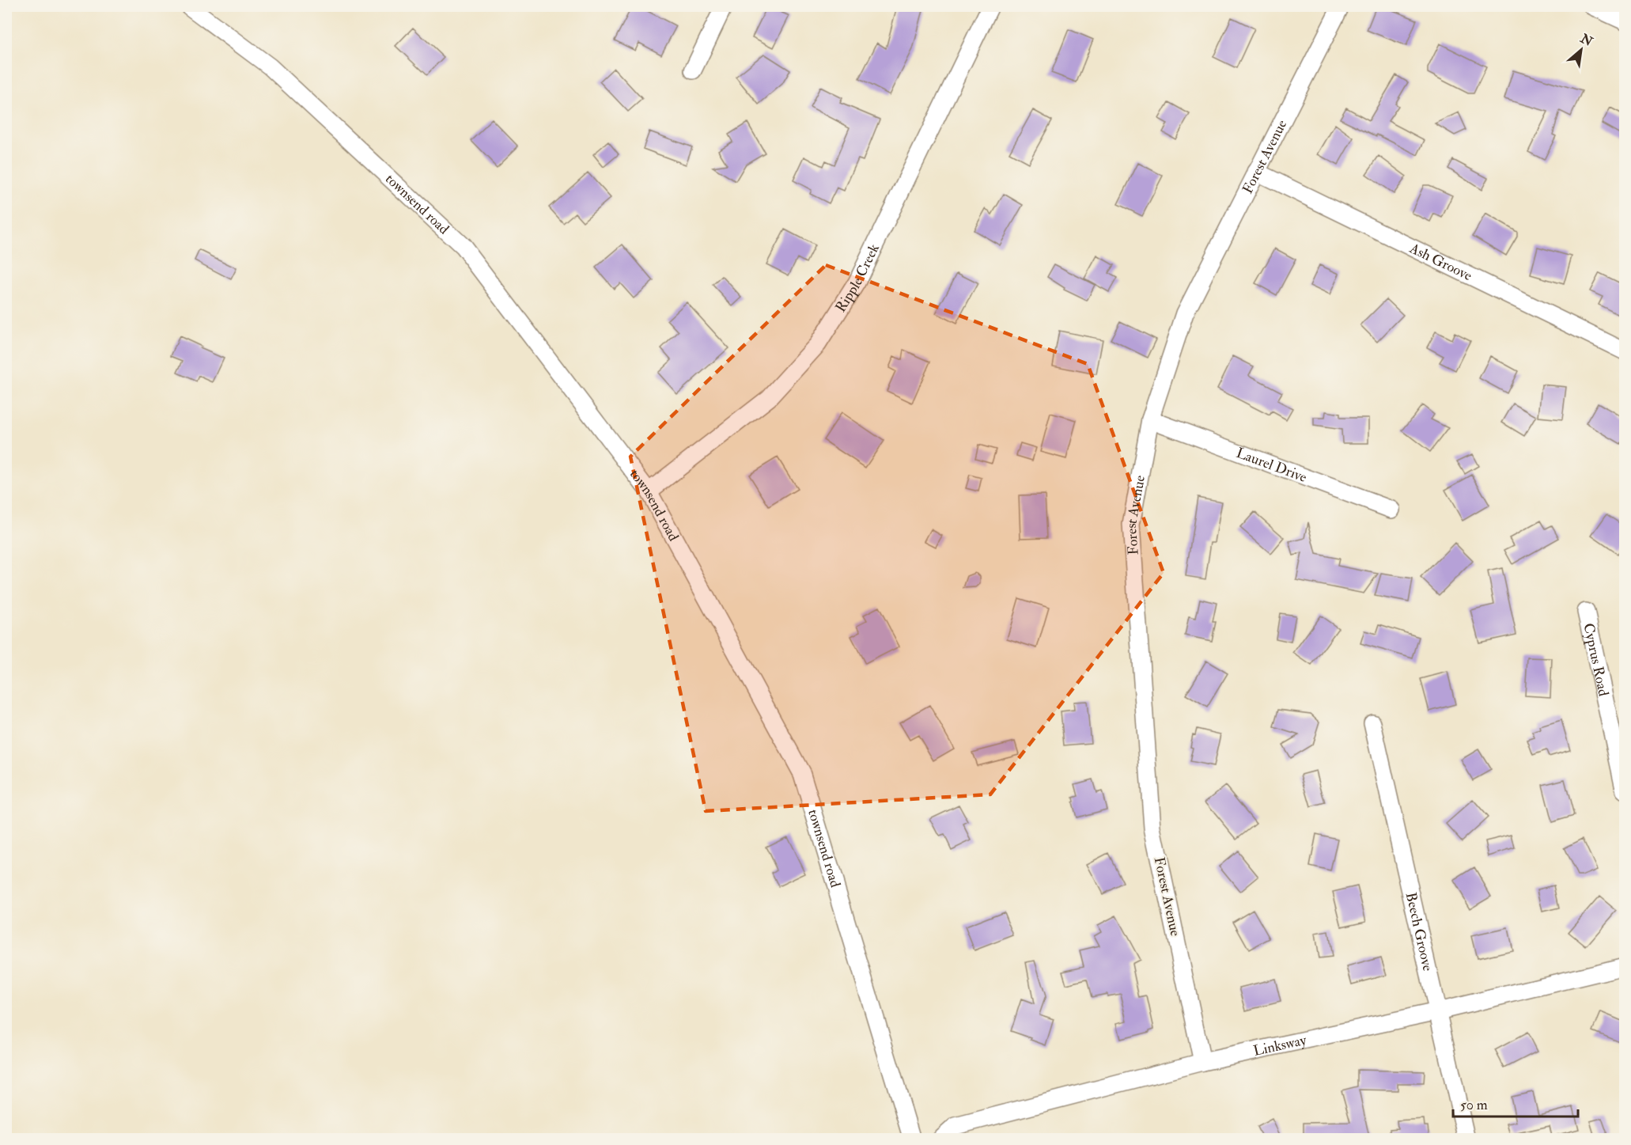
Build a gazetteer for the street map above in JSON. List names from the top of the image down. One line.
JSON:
{"streets":{"street":["Forest Avenue","townsend road","Ash Groove","Ripple Creek","Laurel Drive","Cyprus Road","Beech Groove","Linksway"]},"crossings":[["Forest Avenue","Ash Groove"],["Forest Avenue","Laurel Drive"],["Forest Avenue","Linksway"],["townsend road","Ripple Creek"],["Beech Groove","Linksway"]],"scale_bar":"50 m","north":"top right"}
